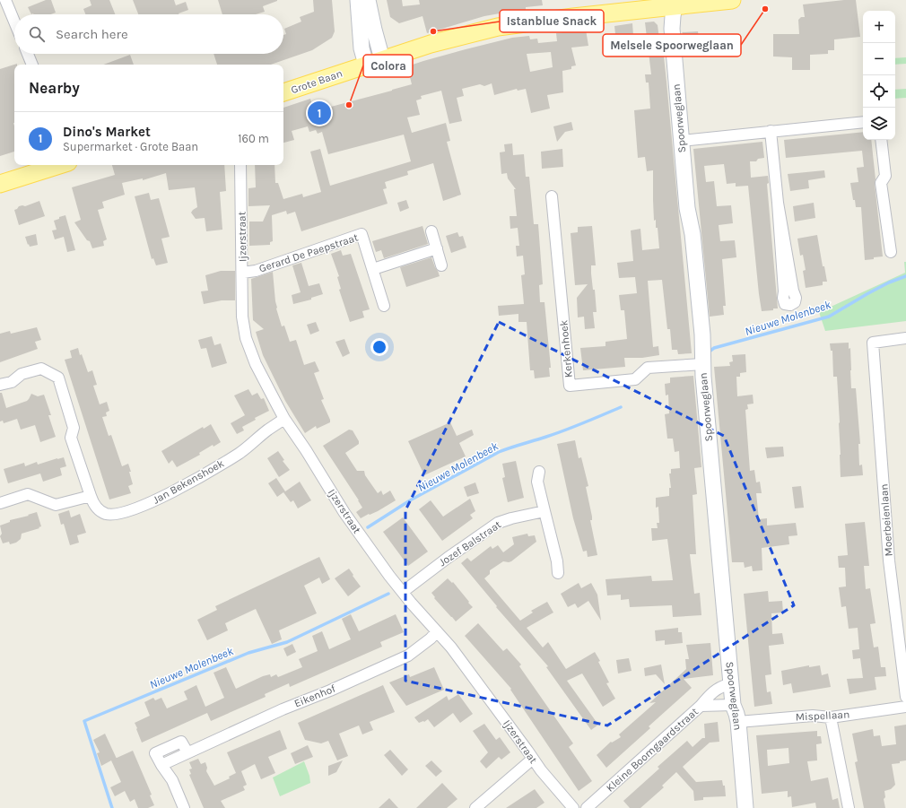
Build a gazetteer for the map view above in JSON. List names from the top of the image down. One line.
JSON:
{"streets":{"main road":["Grote Baan"],"street":["Spoorweglaan","Ijzerstraat","Gerard De Paepstraat","Kerkenhoek","Jan Bekenshoek","Moerbeienlaan","Jozef Balstraat","Eikenhof","Mispellaan","Kleine Boomgaardstraat"]},"crossings":[["Grote Baan","Spoorweglaan"],["Spoorweglaan","Kerkenhoek"],["Spoorweglaan","Mispellaan"],["Spoorweglaan","Kleine Boomgaardstraat"],["Ijzerstraat","Gerard De Paepstraat"],["Ijzerstraat","Jan Bekenshoek"],["Ijzerstraat","Jozef Balstraat"],["Ijzerstraat","Eikenhof"]],"water":["Nieuwe Molenbeek"],"places":["Melsele Spoorweglaan","Istanblue Snack","Colora"],"page":{"map_buttons":["+","−"],"search":"Search here","heading":"Nearby","pins":"1","list":[{"mark":"1","name":"Dino's Market","note":"Supermarket · Grote Baan","value":"160 m"}]}}
